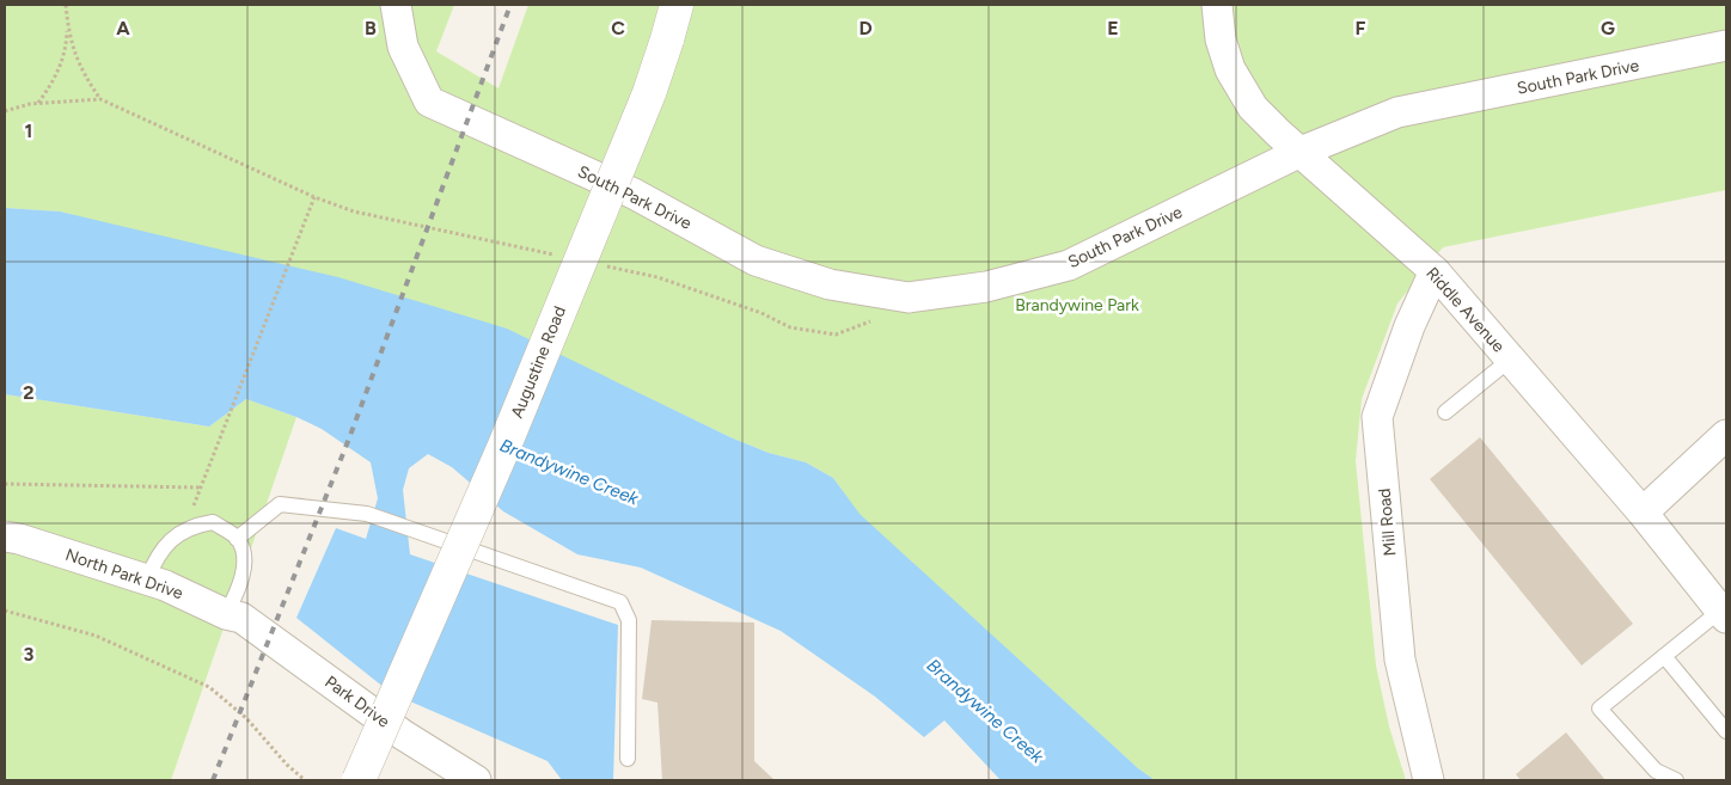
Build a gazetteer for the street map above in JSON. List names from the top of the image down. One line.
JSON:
{"streets":{"street":["South Park Drive","Riddle Avenue","Augustine Road","Mill Road","North Park Drive","Park Drive"]},"crossings":[["South Park Drive","Riddle Avenue"],["Riddle Avenue","Mill Road"],["North Park Drive","Park Drive"]],"water":["Brandywine Creek"],"parks":["Brandywine Park"],"grid":{"columns":["A","B","C","D","E","F","G"],"rows":["1","2","3"]}}
